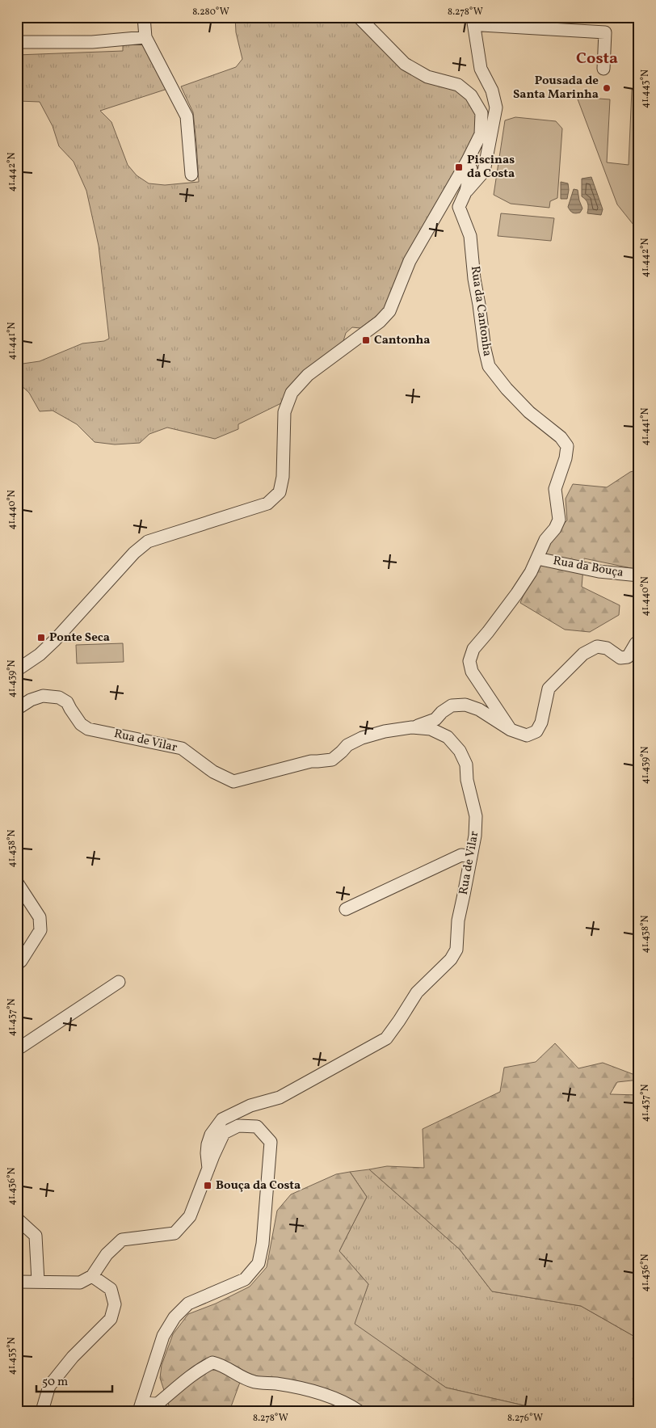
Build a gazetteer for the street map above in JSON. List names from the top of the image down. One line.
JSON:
{"streets":{"street":["Rua da Cantonha","Rua da Bouça","Rua de Vilar"]},"crossings":[["Rua da Cantonha","Rua da Bouça"]],"districts":["Costa"],"places":{"other":["Pousada de Santa Marinha"],"transit":["Piscinas da Costa","Cantonha","Ponte Seca","Bouça da Costa"]},"scale_bar":"50 m","coordinates":["8.280°W","8.278°W","41.443°N","41.442°N","41.441°N","41.440°N","41.439°N","41.438°N","41.437°N","41.436°N","41.435°N","8.276°W"]}
